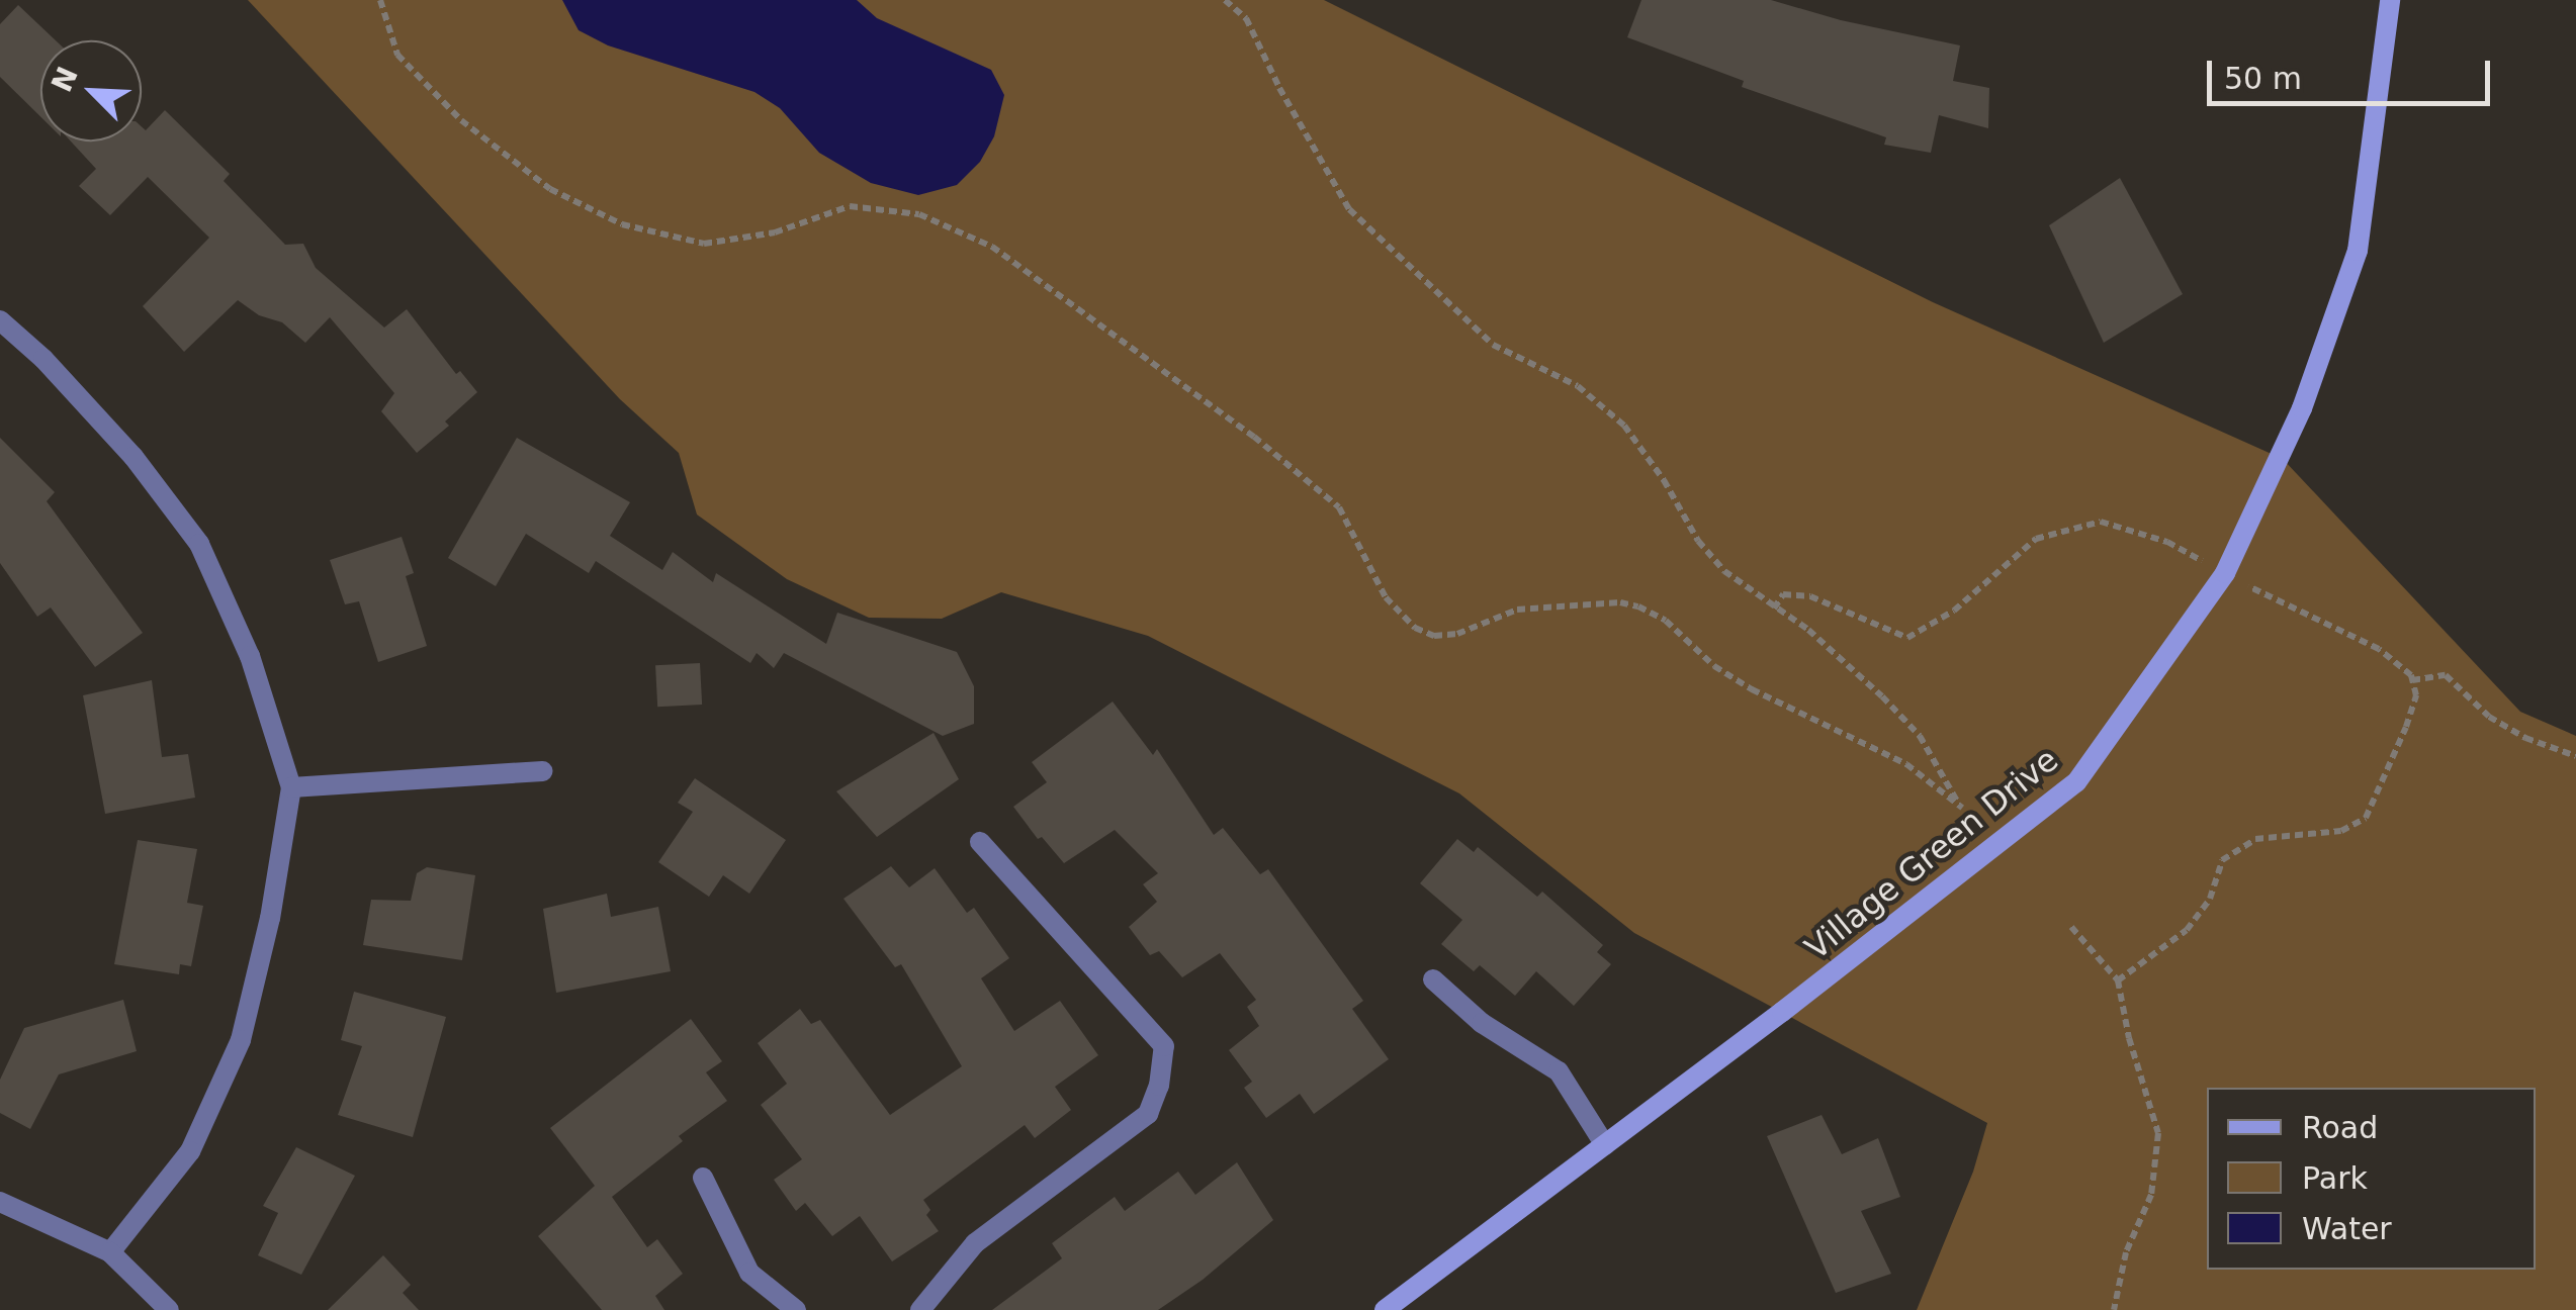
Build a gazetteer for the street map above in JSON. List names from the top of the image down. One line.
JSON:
{"streets":{"street":["Village Green Drive"]},"legend":["Road","Park","Water"],"scale_bar":"50 m","north":"top left"}
